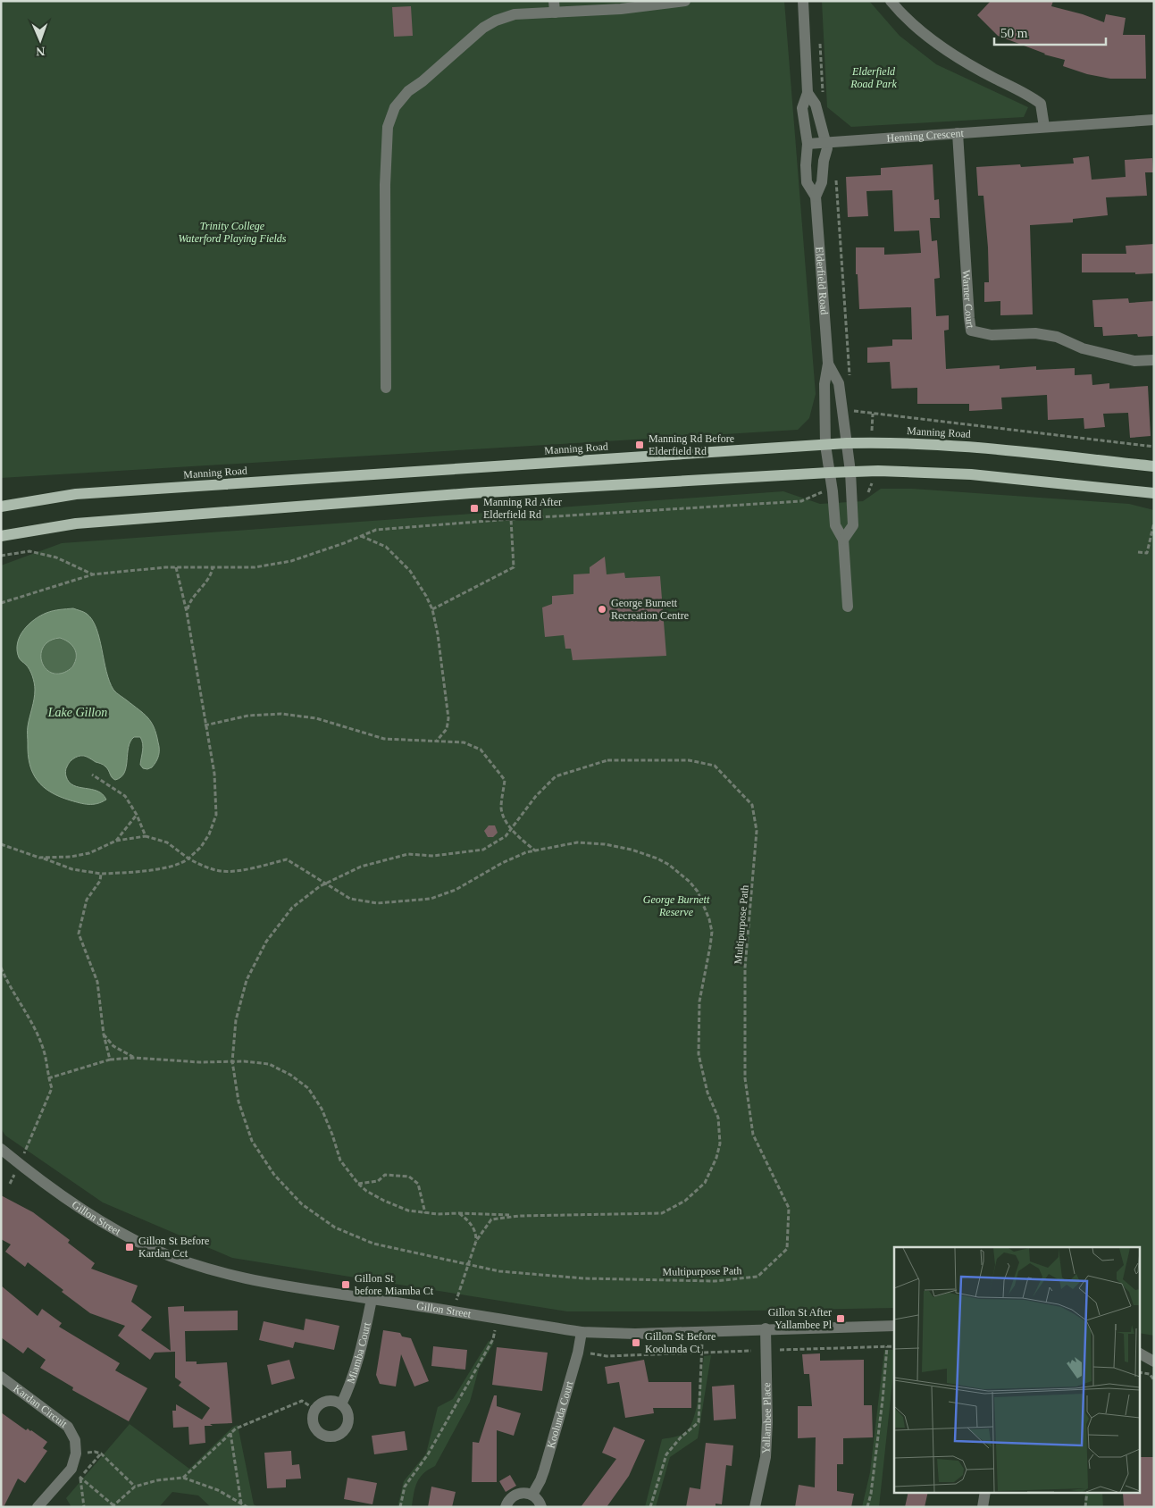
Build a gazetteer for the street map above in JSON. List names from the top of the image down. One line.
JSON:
{"streets":{"main road":["Manning Road"],"street":["Henning Crescent","Elderfield Road","Warner Court","Gillon Street","Miamba Court","Kardan Circuit","Koolunda Court","Yallambee Place"],"path":["Multipurpose Path"]},"crossings":[["Henning Crescent","Elderfield Road"],["Henning Crescent","Warner Court"],["Elderfield Road","Manning Road"],["Gillon Street","Miamba Court"],["Gillon Street","Koolunda Court"],["Gillon Street","Yallambee Place"]],"water":["Lake Gillon"],"parks":["Elderfield Road Park","Trinity College Waterford Playing Fields","George Burnett Reserve"],"places":{"transit":["Manning Rd Before Elderfield Rd","Manning Rd After Elderfield Rd","Gillon St Before Kardan Cct","Gillon St before Miamba Ct","Gillon St After Yallambee Pl","Gillon St Before Koolunda Ct"],"other":["George Burnett Recreation Centre"]},"scale_bar":"50 m","north":"bottom"}
